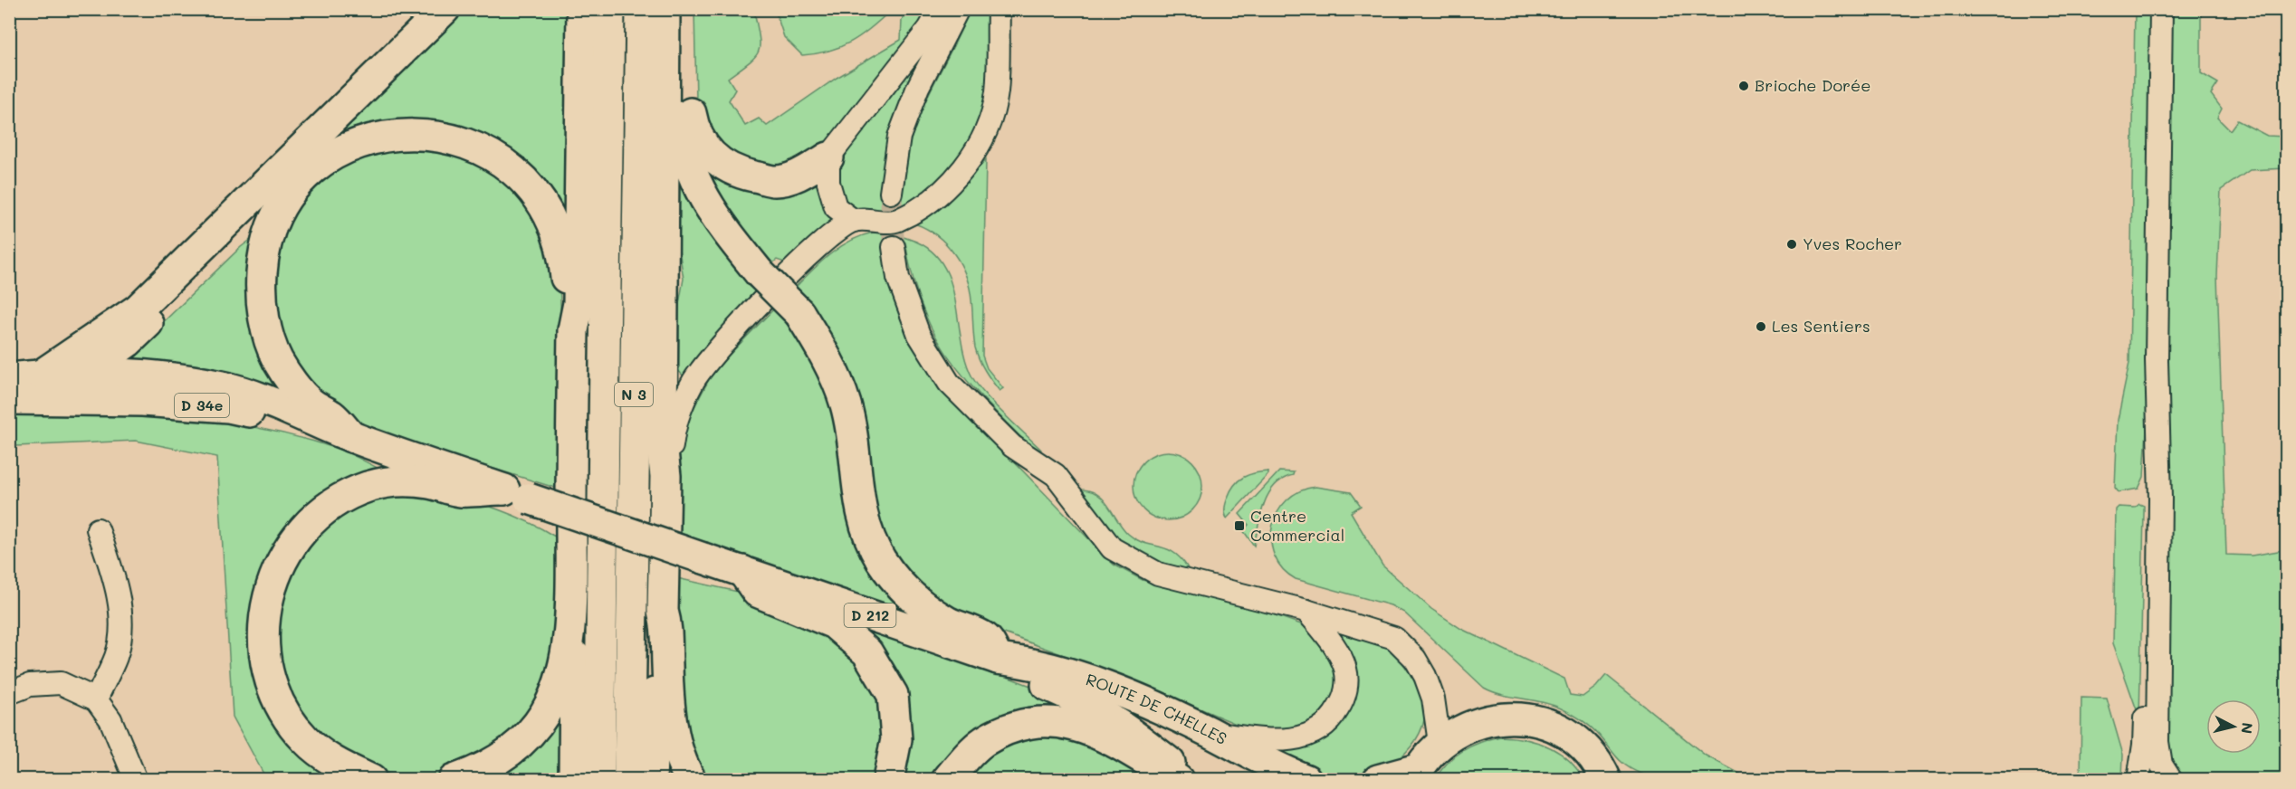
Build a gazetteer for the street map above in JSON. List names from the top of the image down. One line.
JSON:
{"streets":{"main road":["N 3","D 34e","D 212","ROUTE DE CHELLES"]},"crossings":[["D 34e","D 212"],["D 212","ROUTE DE CHELLES"]],"places":{"other":["Brioche Dorée","Yves Rocher","Les Sentiers"],"transit":["Centre Commercial"]},"north":"right"}
